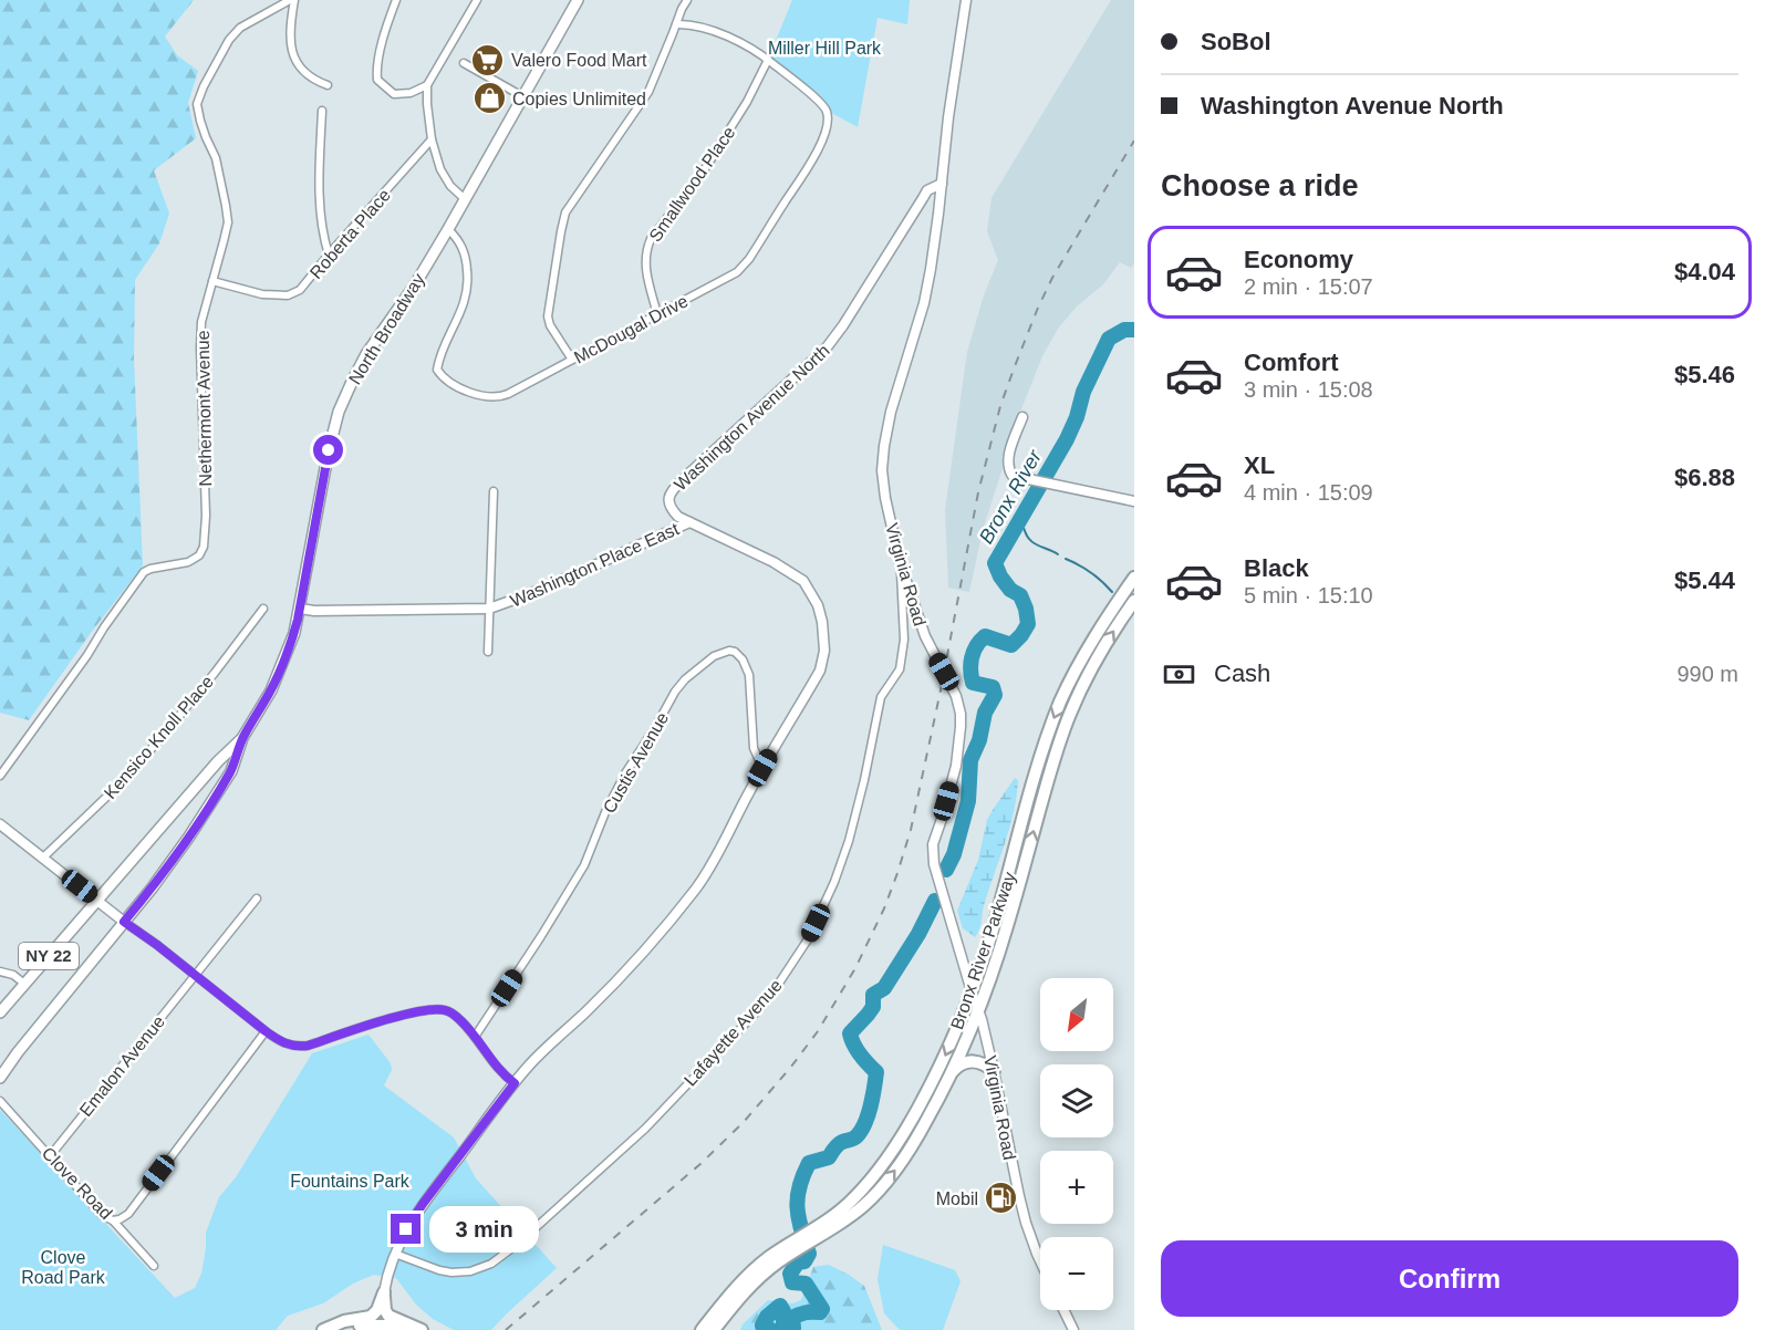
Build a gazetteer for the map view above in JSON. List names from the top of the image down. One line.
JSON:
{"streets":{"highway":["Bronx River Parkway"],"main road":["North Broadway","NY 22"],"street":["Smallwood Place","Roberta Place","McDougal Drive","Nethermont Avenue","Washington Avenue North","Washington Place East","Virginia Road","Kensico Knoll Place","Custis Avenue","Lafayette Avenue","Emalon Avenue","Clove Road"]},"crossings":[["Smallwood Place","McDougal Drive"],["Roberta Place","Nethermont Avenue"],["North Broadway","McDougal Drive"],["North Broadway","Washington Place East"],["North Broadway","NY 22"],["Washington Avenue North","Washington Place East"],["Washington Avenue North","Virginia Road"],["Washington Avenue North","Custis Avenue"],["Washington Avenue North","Lafayette Avenue"],["Virginia Road","Bronx River Parkway"],["Virginia Road","Lafayette Avenue"],["Emalon Avenue","Clove Road"]],"water":["Bronx River"],"parks":["Miller Hill Park","Fountains Park","Clove Road Park"],"places":{"supermarket":["Valero Food Mart"],"shop":["Copies Unlimited"],"fuel station":["Mobil"]},"north":"bottom left","page":{"banner":["SoBol","Washington Avenue North"],"heading":"Choose a ride","list":[{"name":"Economy","note":"2 min · 15:07","value":"$4.04"},{"name":"Comfort","note":"3 min · 15:08","value":"$5.46"},{"name":"XL","note":"4 min · 15:09","value":"$6.88"},{"name":"Black","note":"5 min · 15:10","value":"$5.44"}],"pay":["Cash","990 m"],"map_buttons":["+","−"],"bubble":"3 min","buttons":"Confirm"}}
